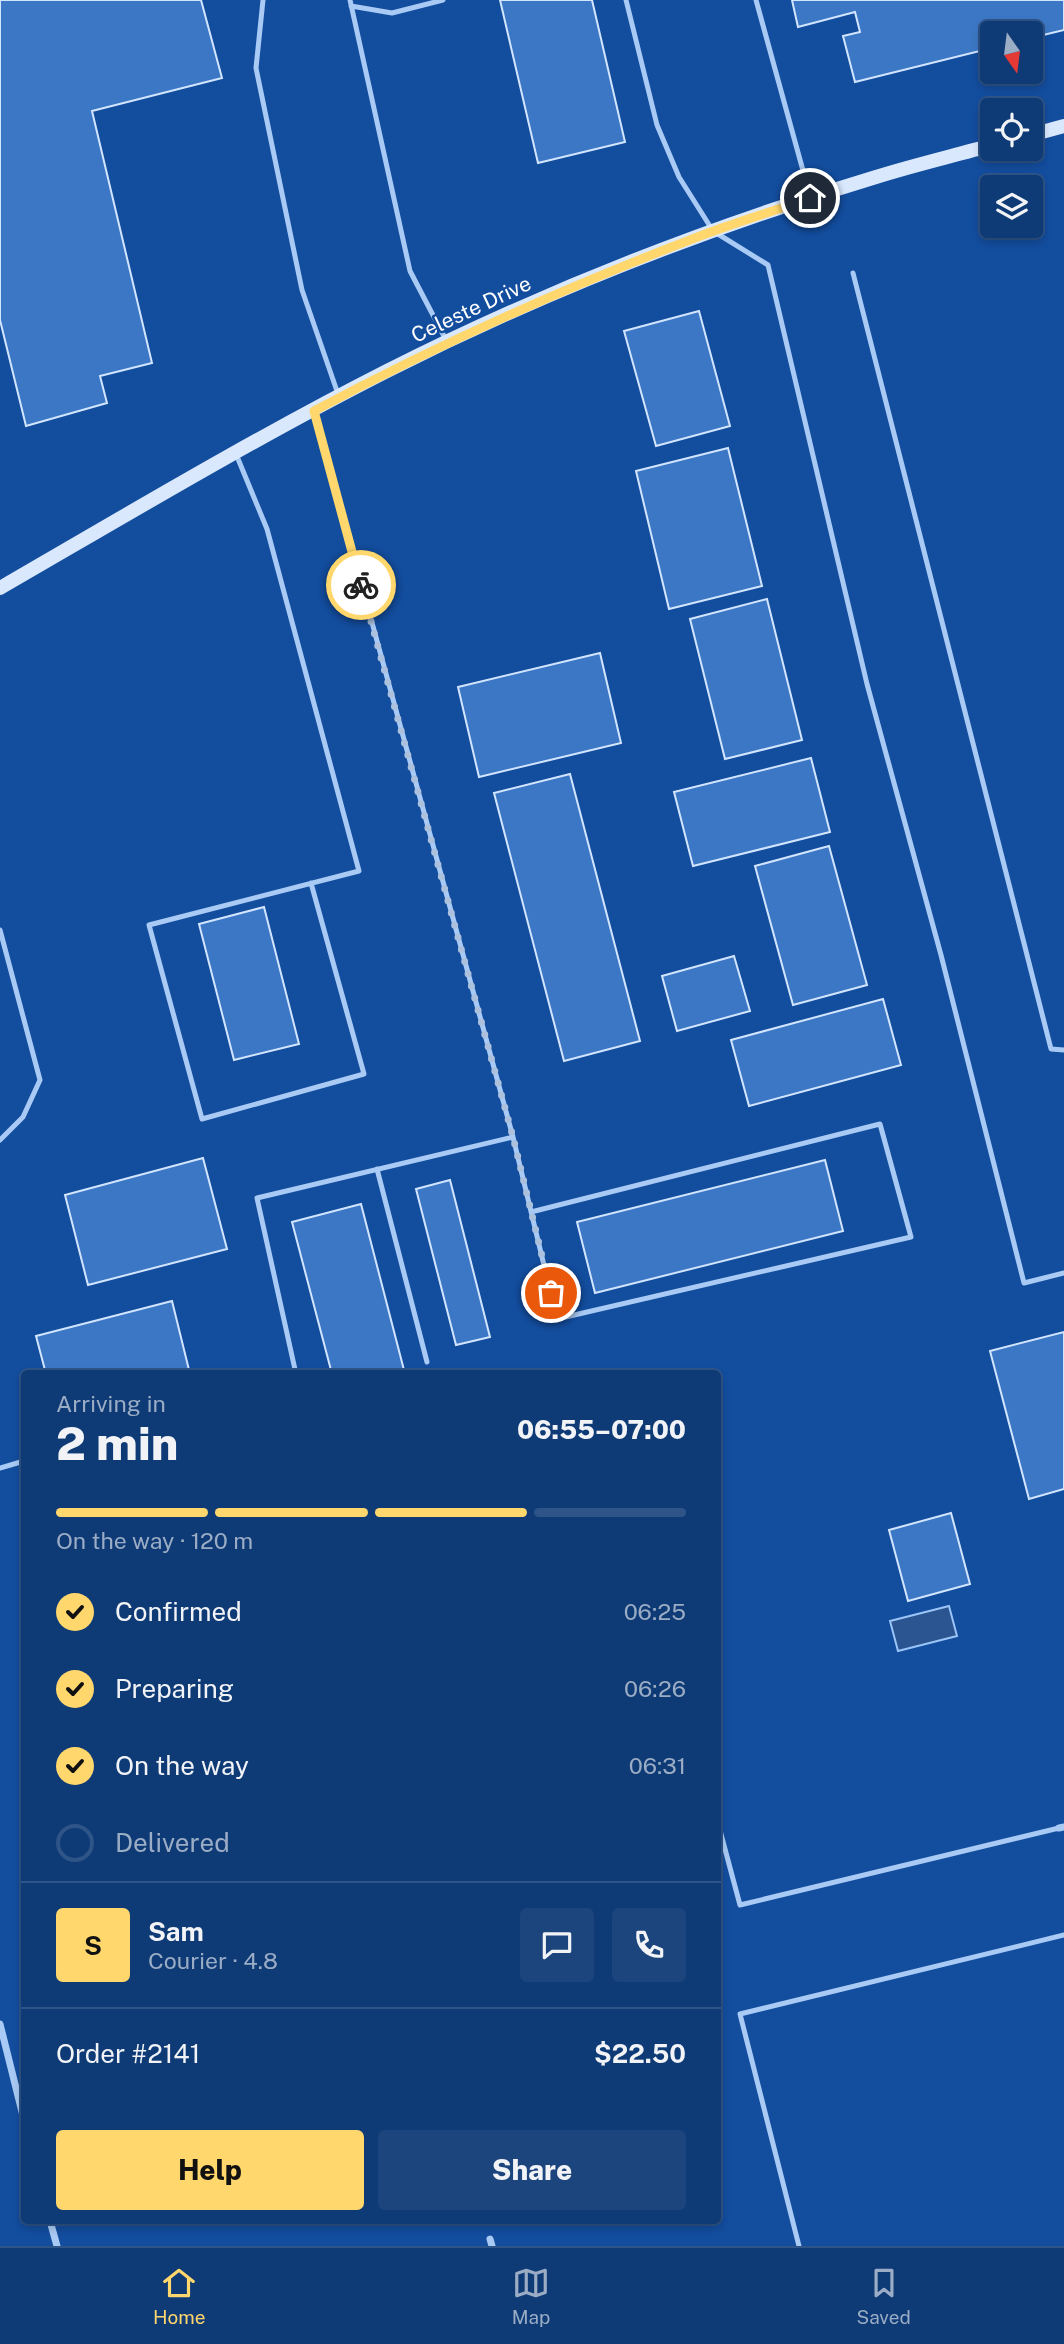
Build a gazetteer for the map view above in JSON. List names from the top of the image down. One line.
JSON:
{"streets":{"street":["Celeste Drive"]},"north":"bottom","page":{"heading":["2 min","Arriving in","06:55–07:00"],"panel":["Sam","Courier · 4.8","Order #2141","$22.50"],"bar":"On the way · 120 m","list":[["Confirmed","06:25"],["Preparing","06:26"],["On the way","06:31"],"Delivered"],"round":"S","buttons":["Help","Share"],"tabs":["Home","Map","Saved"]}}
